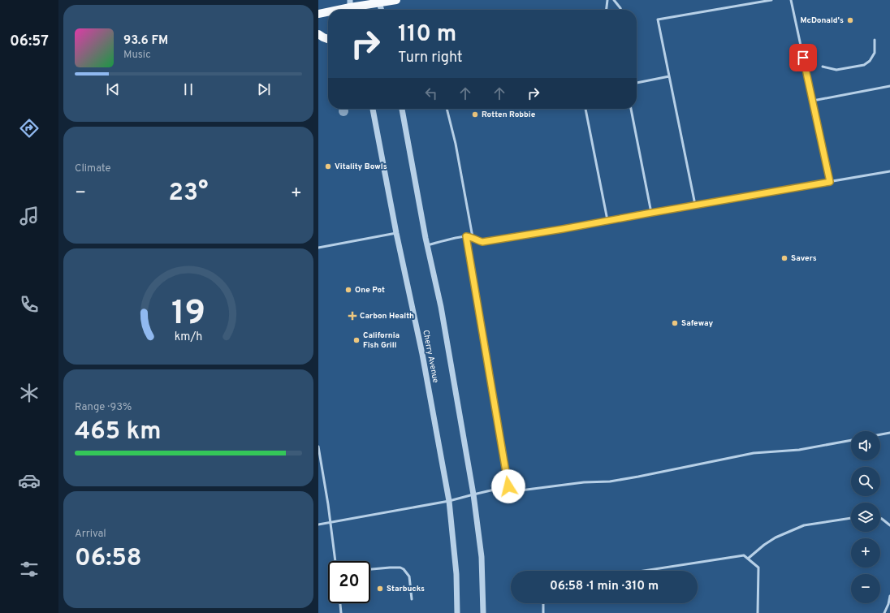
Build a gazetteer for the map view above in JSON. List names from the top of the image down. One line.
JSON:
{"streets":{"street":["Cherry Avenue"]},"places":{"other":["McDonald's","Rotten Robbie","Vitality Bowls","Savers","One Pot","Safeway","California Fish Grill","Starbucks"],"health":["Carbon Health"]},"page":{"tabs":"06:57","turn":["110 m","Turn right"],"song":["93.6 FM","Music"],"tile":["Climate",["Range · 93%","465 km"],["Arrival","06:58"]],"heat":["−","23°","+"],"map_buttons":["+","−"],"limit":"20","trip":"06:58 · 1 min · 310 m","gauge":["19","km/h"]}}
